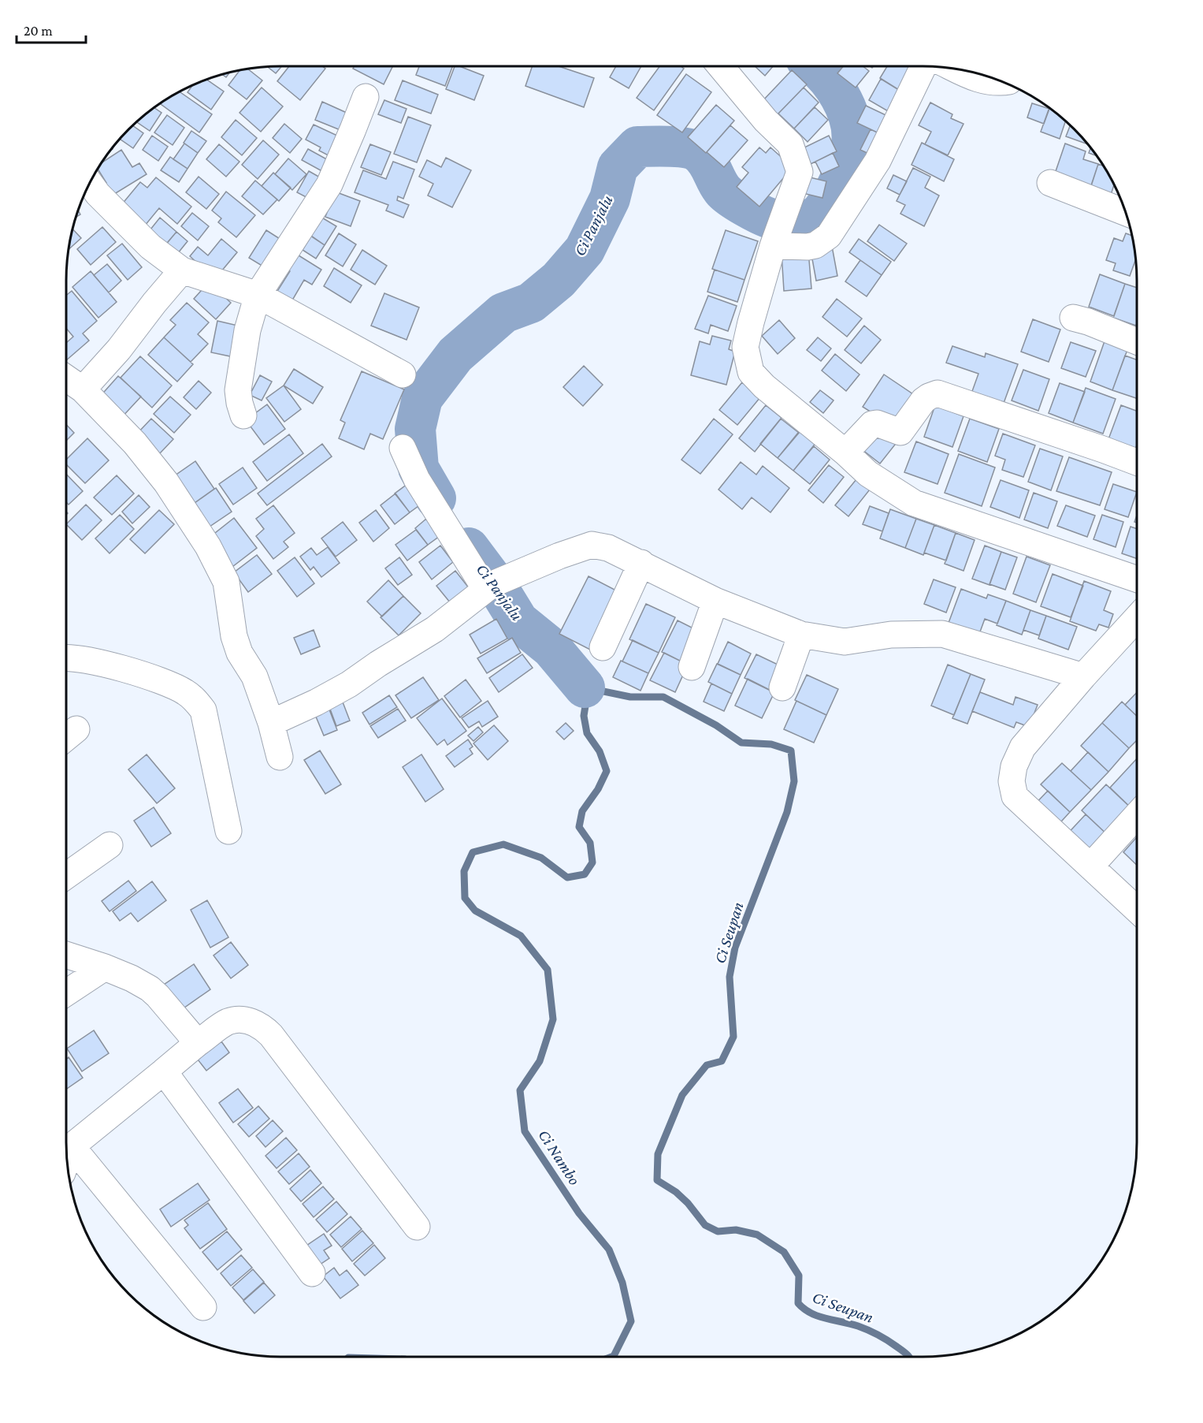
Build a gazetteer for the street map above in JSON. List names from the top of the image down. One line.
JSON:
{"water":["Ci Panjalu","Ci Seupan","Ci Nambo"],"scale_bar":"20 m"}
